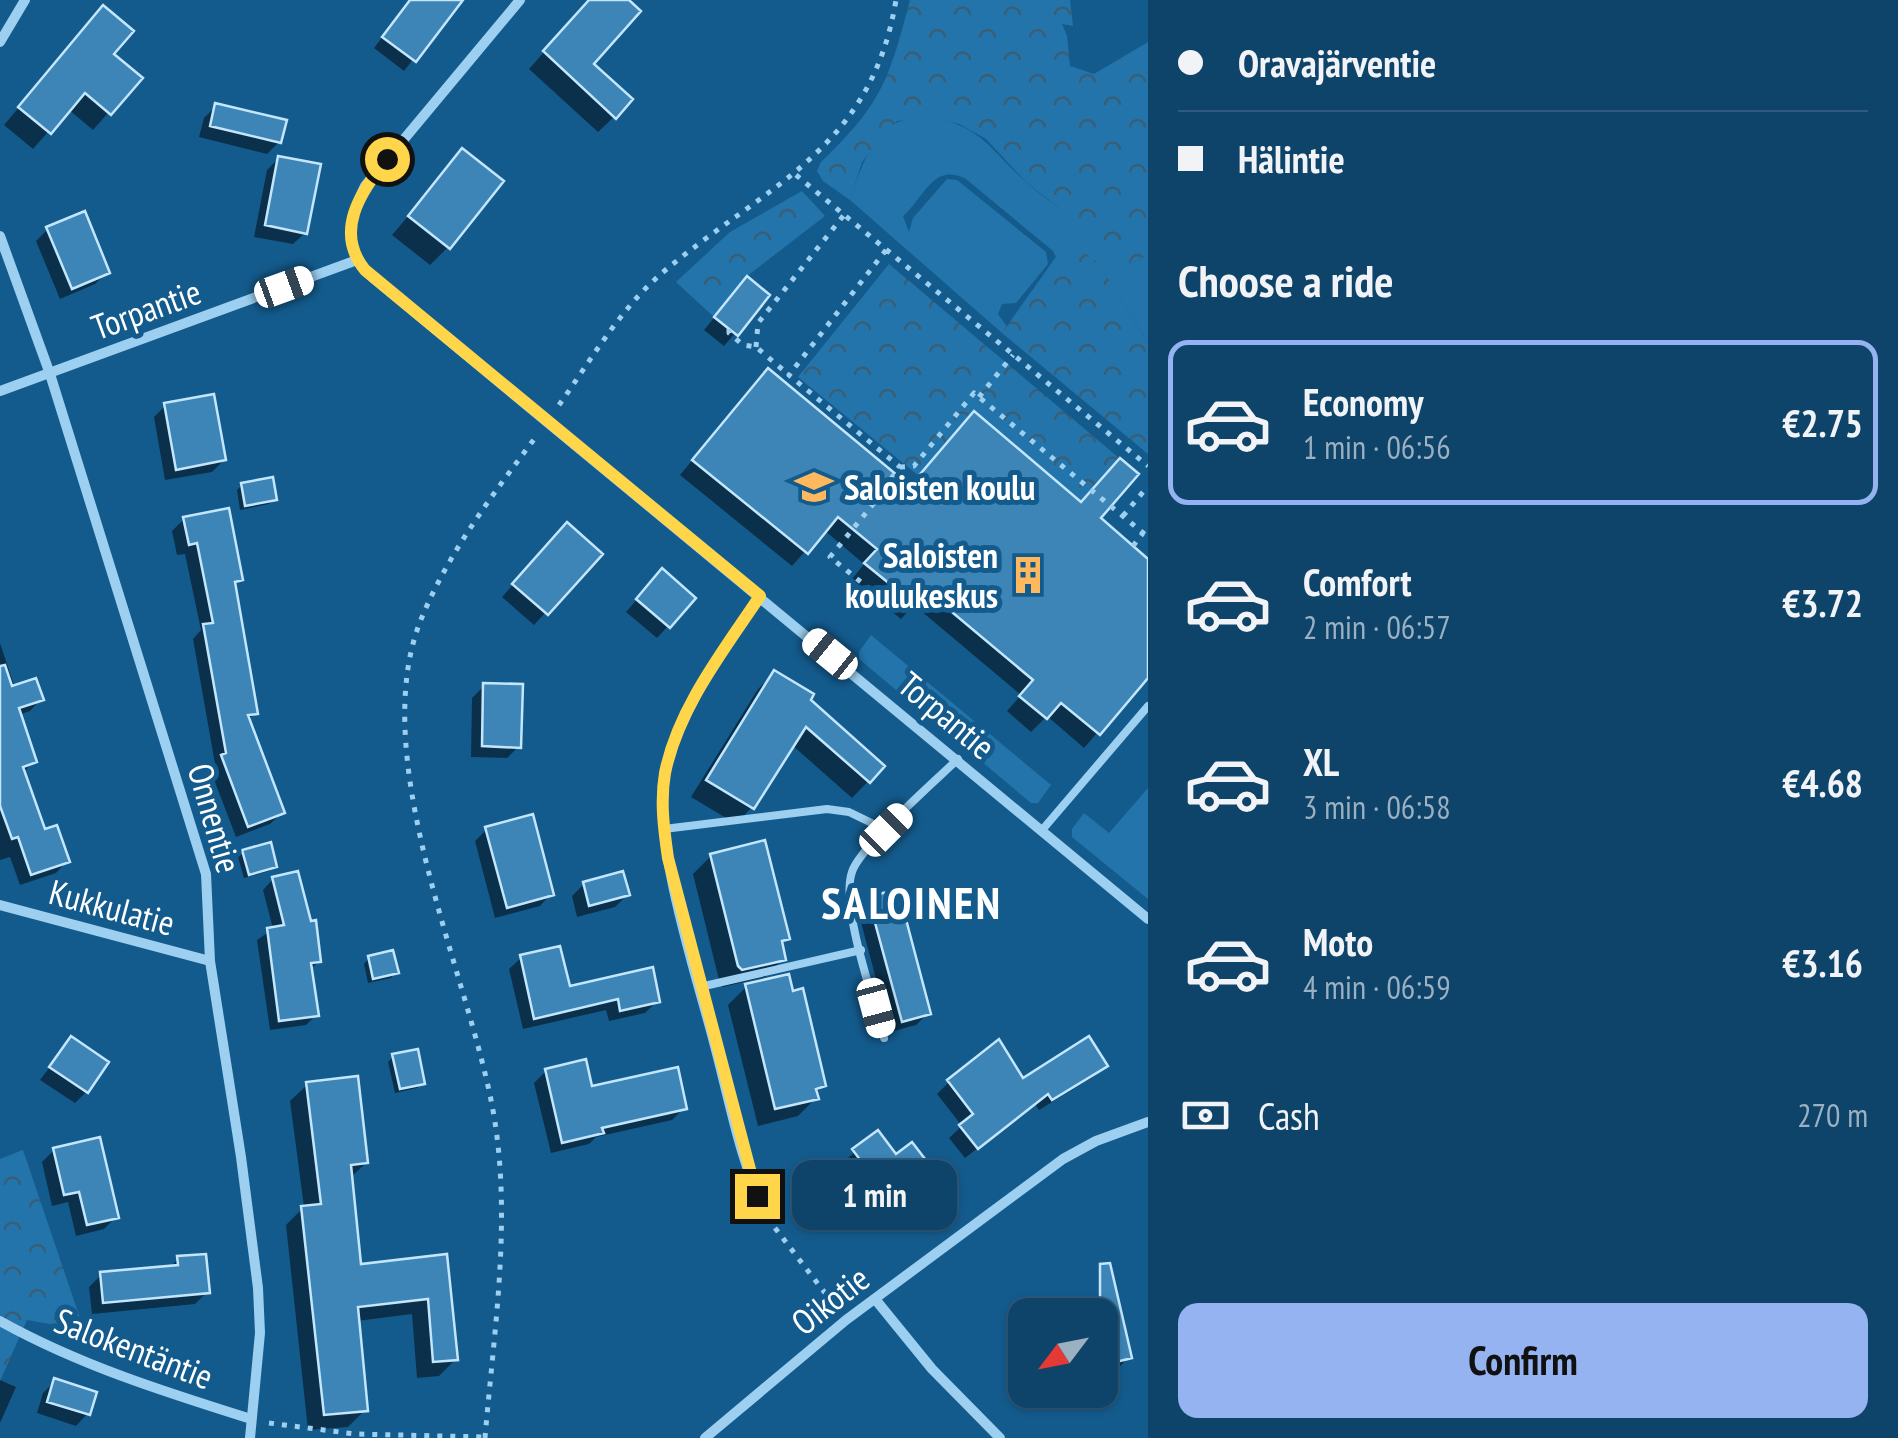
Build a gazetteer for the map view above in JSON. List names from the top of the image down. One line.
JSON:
{"streets":{"street":["Torpantie","Onnentie","Kukkulatie","Oikotie","Salokentäntie"]},"crossings":[["Torpantie","Onnentie"],["Onnentie","Kukkulatie"],["Onnentie","Salokentäntie"]],"districts":["SALOINEN"],"places":{"school or university":["Saloisten koulu"],"building":["Saloisten koulukeskus"]},"north":"bottom left","page":{"banner":["Oravajärventie","Hälintie"],"heading":"Choose a ride","list":[{"name":"Economy","note":"1 min · 06:56","value":"€2.75"},{"name":"Comfort","note":"2 min · 06:57","value":"€3.72"},{"name":"XL","note":"3 min · 06:58","value":"€4.68"},{"name":"Moto","note":"4 min · 06:59","value":"€3.16"}],"pay":["Cash","270 m"],"bubble":"1 min","buttons":"Confirm"}}
